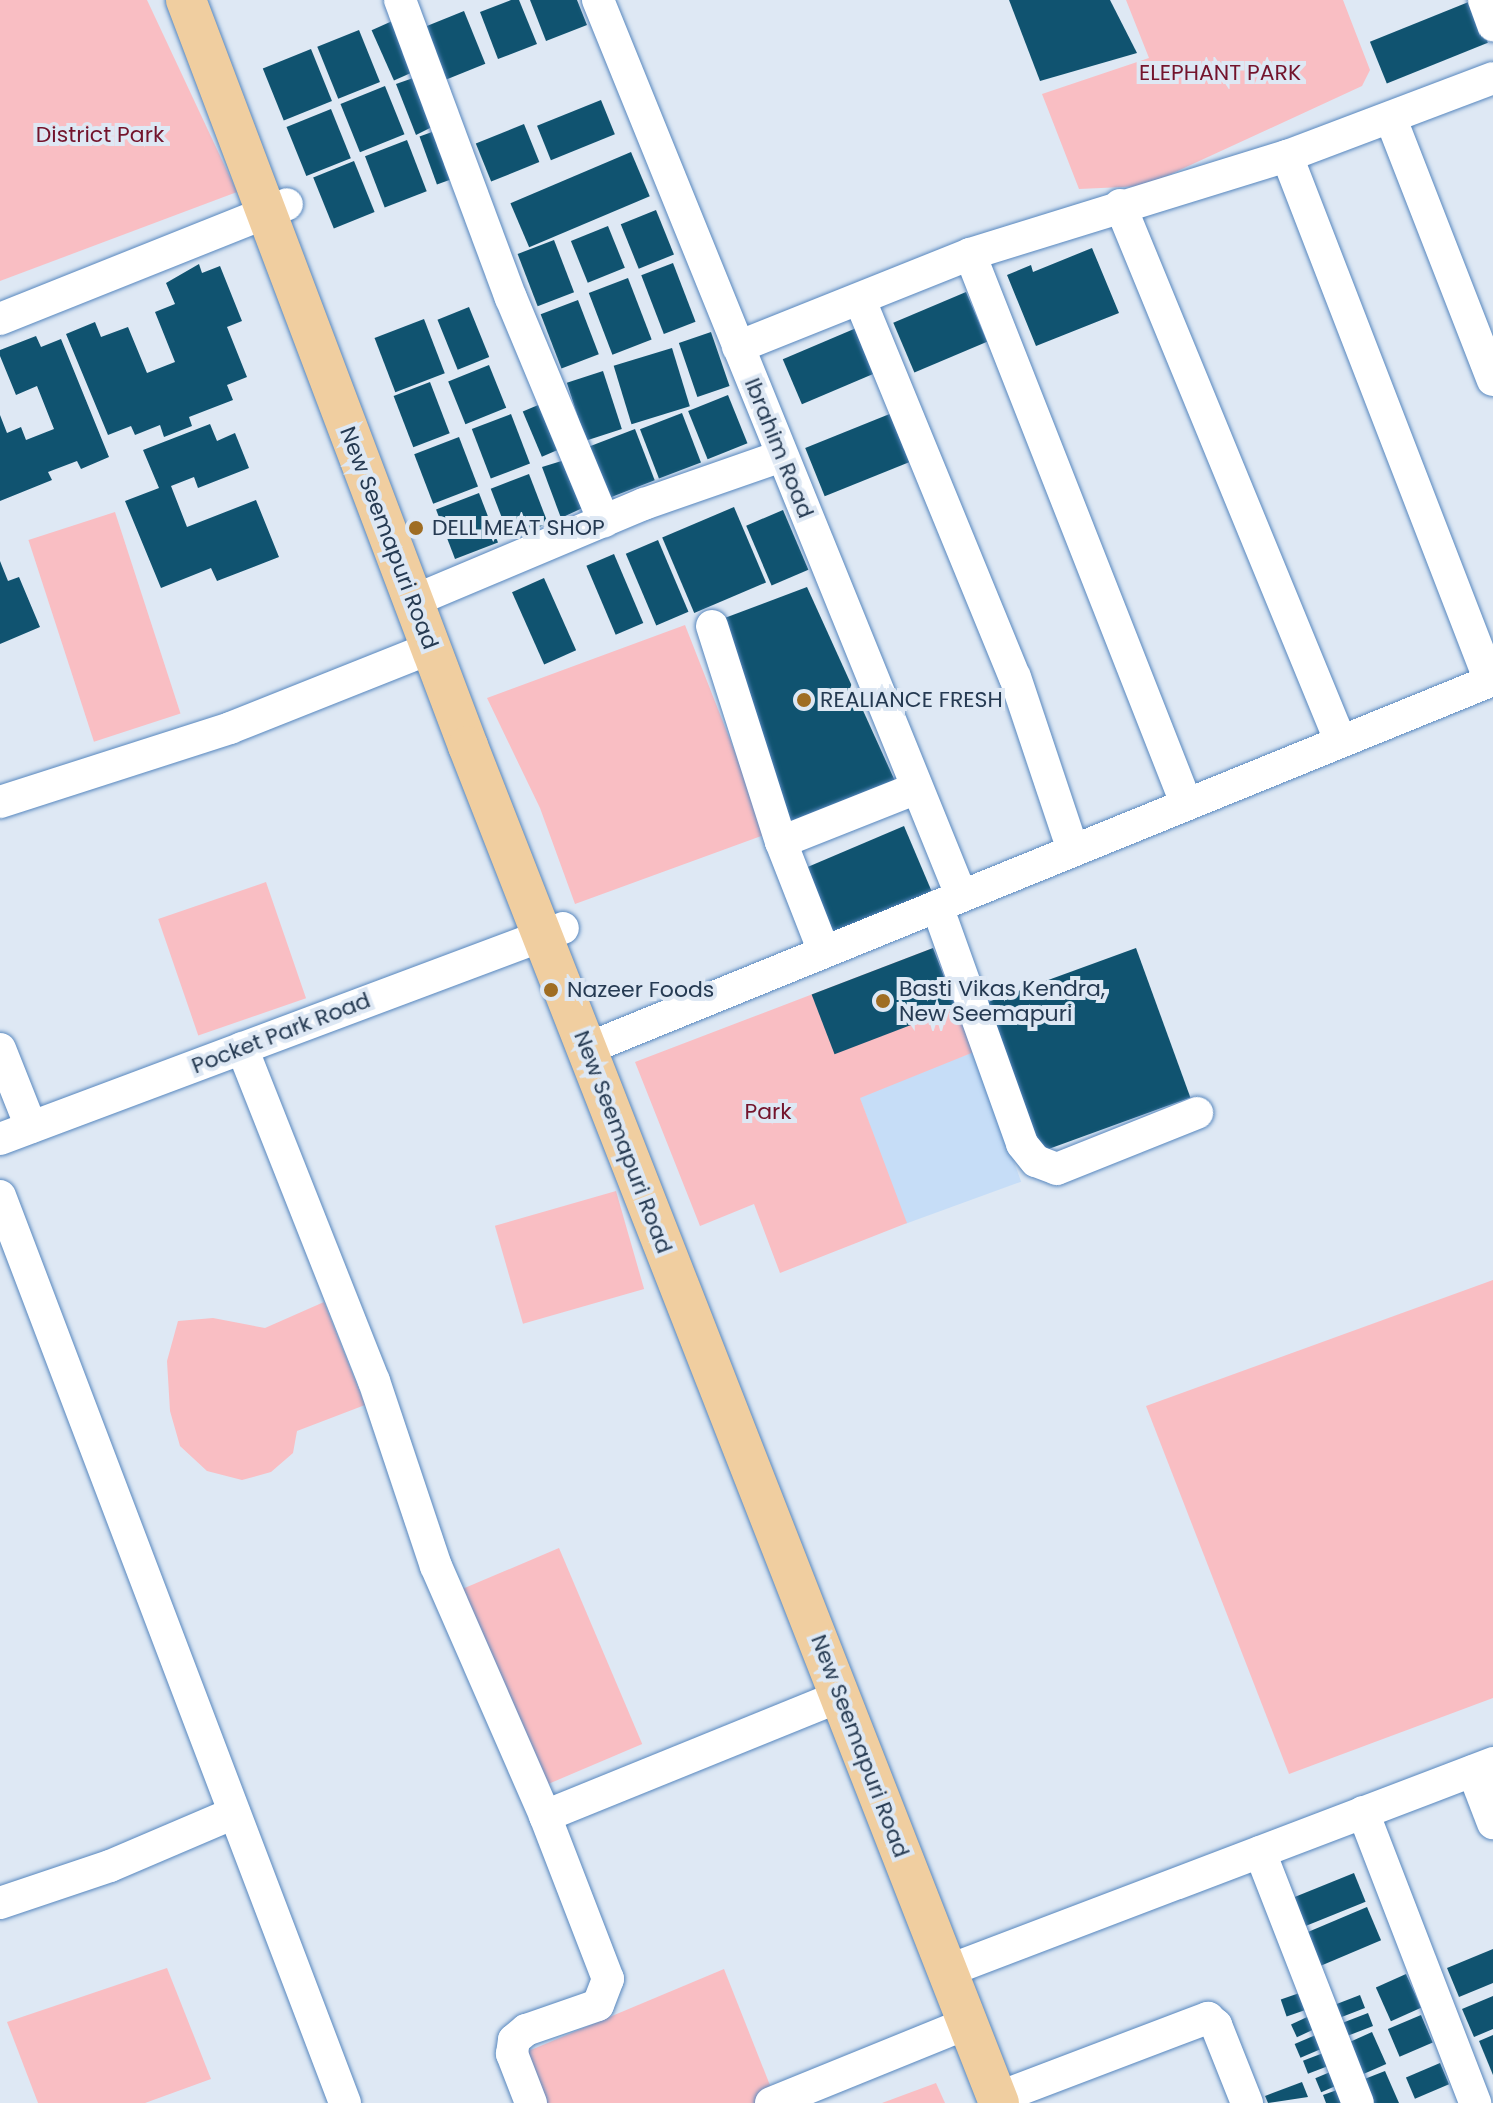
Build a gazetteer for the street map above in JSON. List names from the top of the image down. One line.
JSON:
{"streets":{"main road":["New Seemapuri Road"],"street":["Ibrahim Road","Pocket Park Road"]},"crossings":[["New Seemapuri Road","Pocket Park Road"]],"parks":["ELEPHANT PARK","District Park","Park"],"places":["DELL MEAT SHOP","REALIANCE FRESH","Nazeer Foods","Basti Vikas Kendra, New Seemapuri"]}
